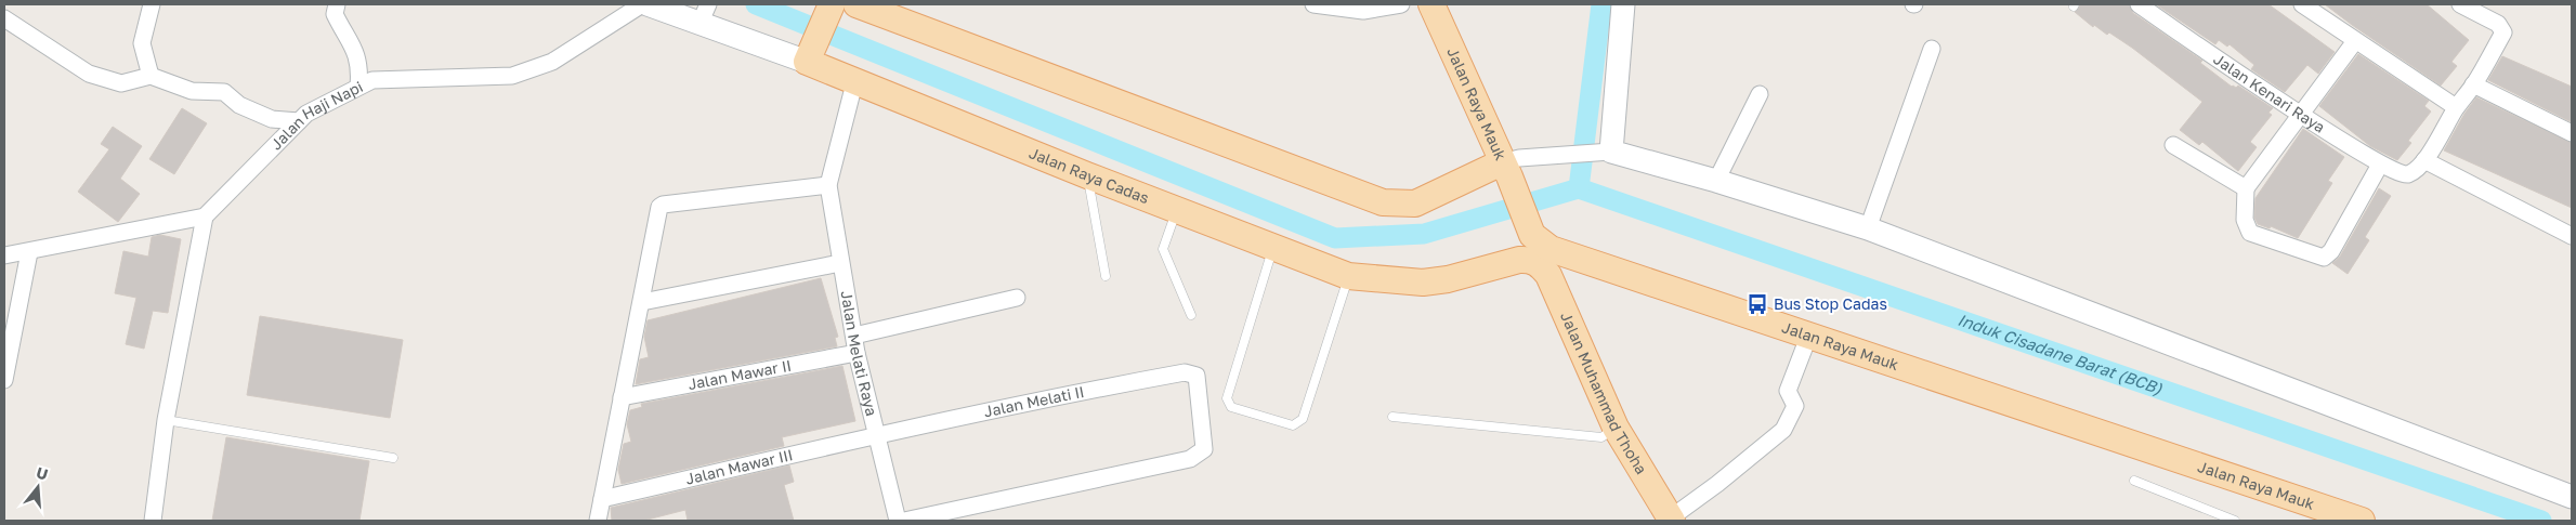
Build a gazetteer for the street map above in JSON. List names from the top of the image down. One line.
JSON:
{"streets":{"main road":["Jalan Raya Mauk","Jalan Raya Cadas","Jalan Muhammad Thoha"],"street":["Jalan Kenari Raya","Jalan Haji Napi","Jalan Melati Raya","Jalan Mawar II","Jalan Melati II","Jalan Mawar III"]},"crossings":[["Jalan Raya Cadas","Jalan Muhammad Thoha"],["Jalan Melati Raya","Jalan Mawar II"],["Jalan Melati Raya","Jalan Melati II"],["Jalan Melati Raya","Jalan Mawar III"],["Jalan Melati II","Jalan Mawar III"]],"water":["Induk Cisadane Barat (BCB)"],"places":{"bus stop":["Bus Stop Cadas"]},"north":"top"}
